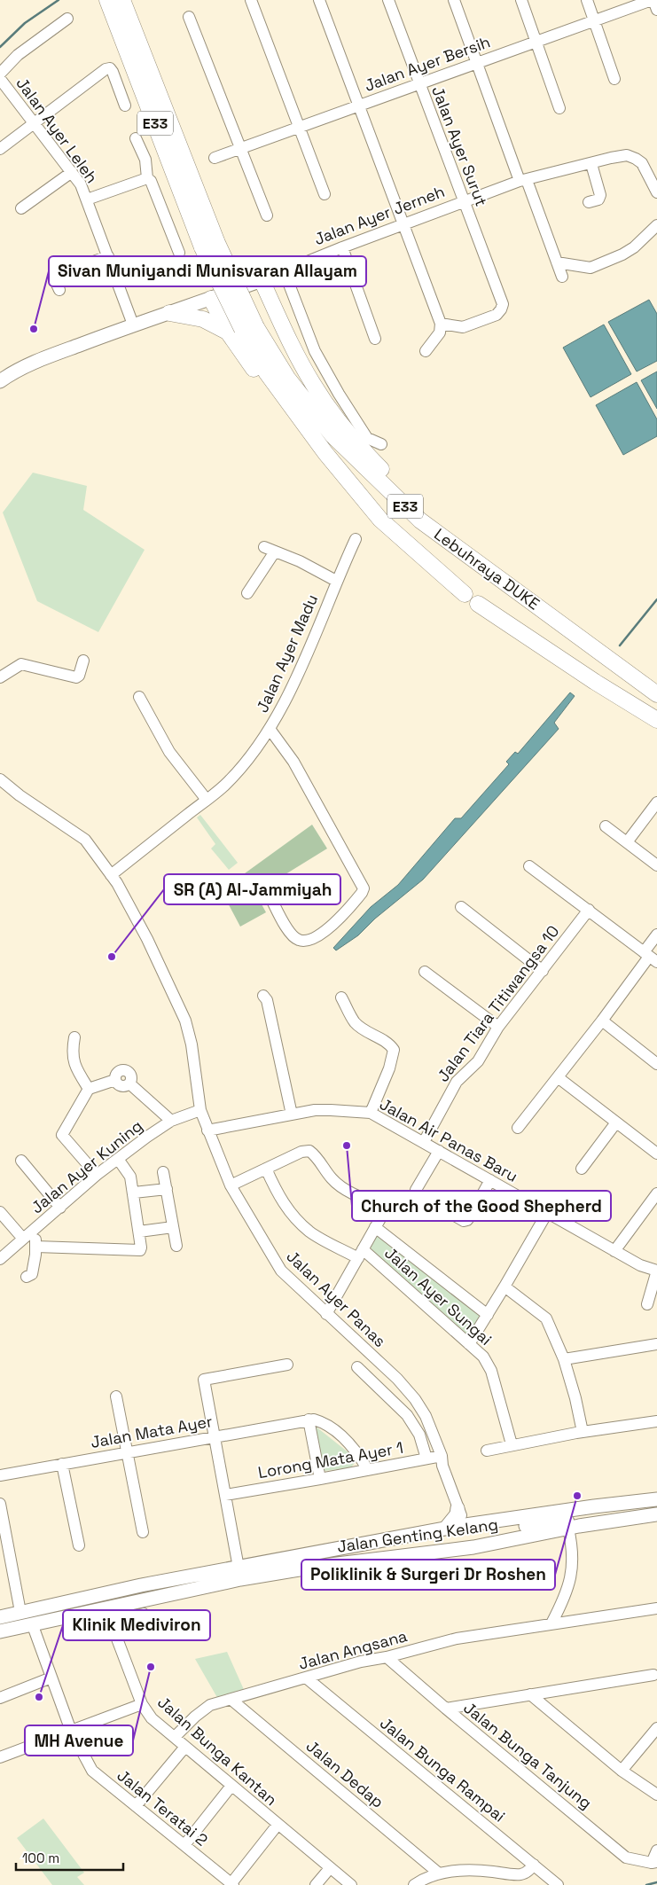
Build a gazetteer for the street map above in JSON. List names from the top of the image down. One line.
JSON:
{"streets":{"highway":["E33","Lebuhraya DUKE"],"main road":["Jalan Ayer Jerneh","Jalan Genting Kelang"],"street":["Jalan Ayer Bersih","Jalan Ayer Leleh","Jalan Ayer Surut","Jalan Ayer Madu","Jalan Tiara Titiwangsa 10","Jalan Air Panas Baru","Jalan Ayer Kuning","Jalan Ayer Sungai","Jalan Ayer Panas","Jalan Mata Ayer","Lorong Mata Ayer 1","Jalan Angsana","Jalan Bunga Kantan","Jalan Bunga Tanjung","Jalan Bunga Rampai","Jalan Dedap","Jalan Teratai 2"]},"crossings":[["Jalan Ayer Bersih","Jalan Ayer Surut"],["Jalan Ayer Leleh","Jalan Ayer Jerneh"],["Jalan Ayer Surut","Jalan Ayer Jerneh"],["Jalan Ayer Madu","Jalan Ayer Panas"],["Jalan Tiara Titiwangsa 10","Jalan Air Panas Baru"],["Jalan Air Panas Baru","Jalan Ayer Panas"],["Jalan Ayer Kuning","Jalan Ayer Panas"],["Jalan Ayer Panas","Lorong Mata Ayer 1"],["Jalan Ayer Panas","Jalan Genting Kelang"],["Jalan Genting Kelang","Jalan Bunga Kantan"],["Jalan Genting Kelang","Jalan Teratai 2"],["Jalan Angsana","Jalan Bunga Kantan"],["Jalan Angsana","Jalan Bunga Tanjung"],["Jalan Angsana","Jalan Bunga Rampai"],["Jalan Angsana","Jalan Dedap"]],"places":["Sivan Muniyandi Munisvaran Allayam","SR (A) Al-Jammiyah","Church of the Good Shepherd","Poliklinik & Surgeri Dr Roshen","MH Avenue","Klinik Mediviron"],"scale_bar":"100 m"}
